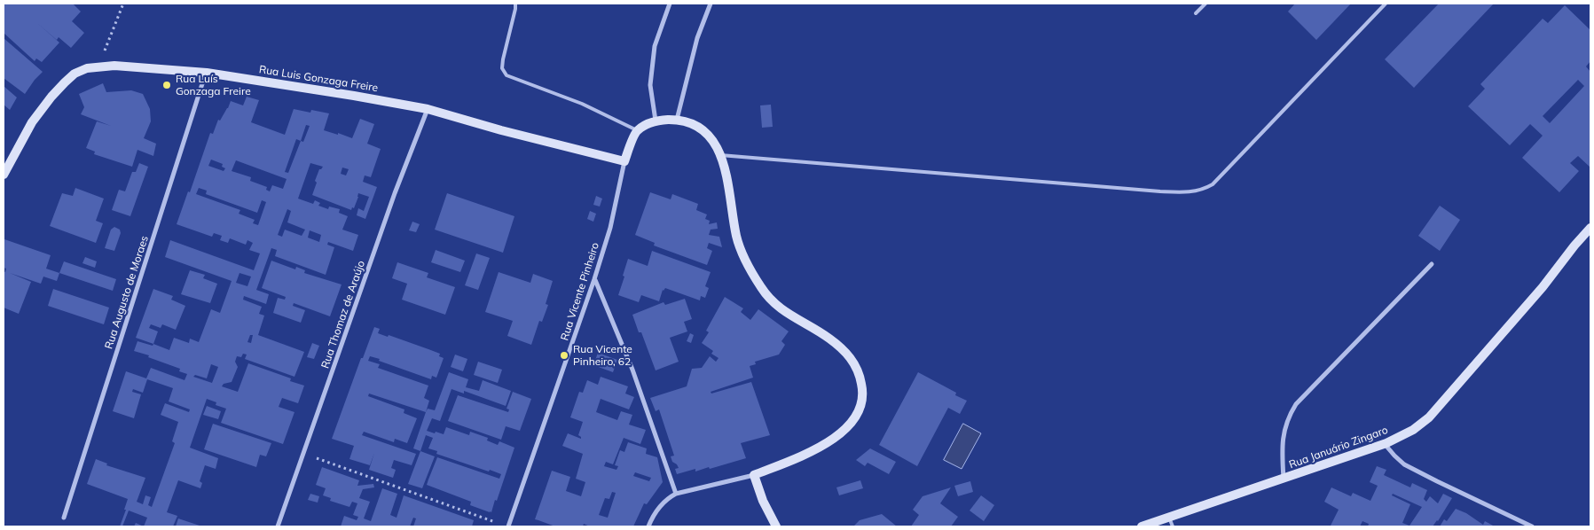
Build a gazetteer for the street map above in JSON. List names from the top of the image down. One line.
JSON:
{"streets":{"street":["Rua Luis Gonzaga Freire","Rua Vicente Pinheiro","Rua Augusto de Moraes","Rua Thomaz de Araújo","Rua Januário Zingaro"]},"crossings":[["Rua Luis Gonzaga Freire","Rua Vicente Pinheiro"],["Rua Luis Gonzaga Freire","Rua Augusto de Moraes"],["Rua Luis Gonzaga Freire","Rua Thomaz de Araújo"]],"places":["Rua Luís Gonzaga Freire","Rua Vicente Pinheiro, 62"]}
